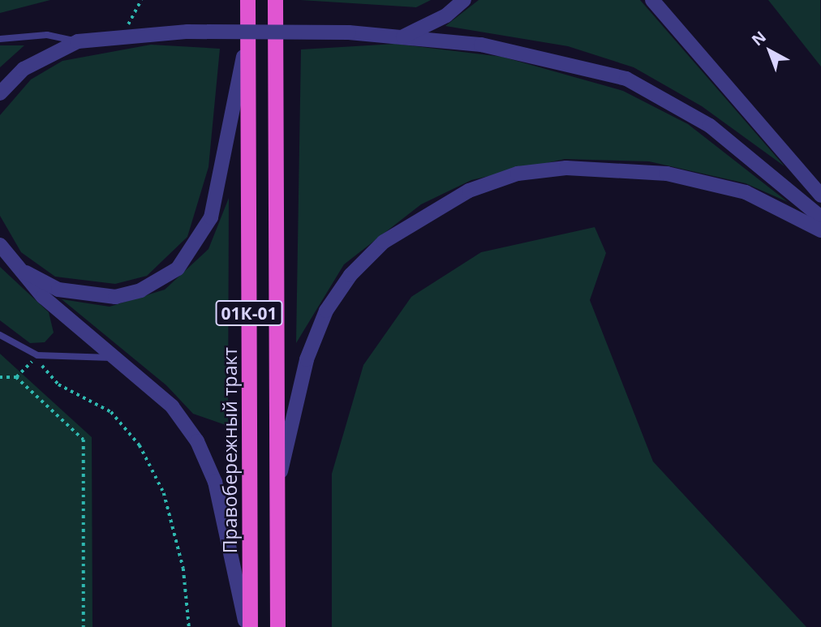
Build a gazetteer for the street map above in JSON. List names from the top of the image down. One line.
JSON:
{"streets":{"highway":["01К-01","Правобережный тракт"]},"north":"top left"}
